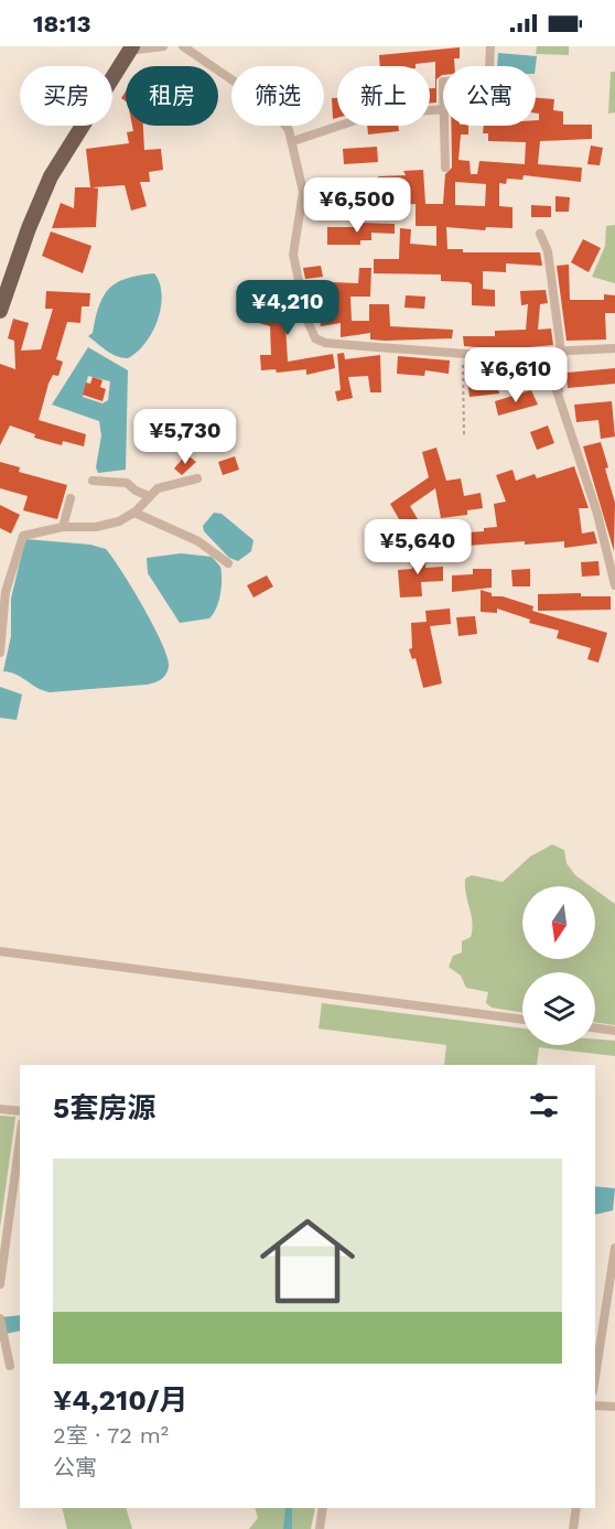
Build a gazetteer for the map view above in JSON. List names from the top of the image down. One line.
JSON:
{"north":"bottom","page":{"status":"18:13","chip":["买房","租房","筛选","新上","公寓"],"price":["¥6,500","¥4,210","¥6,610","¥5,730","¥5,640"],"heading":"5套房源","list":[{"name":"¥4,210/月","note":"2室 · 72 m² · 公寓"}]}}
